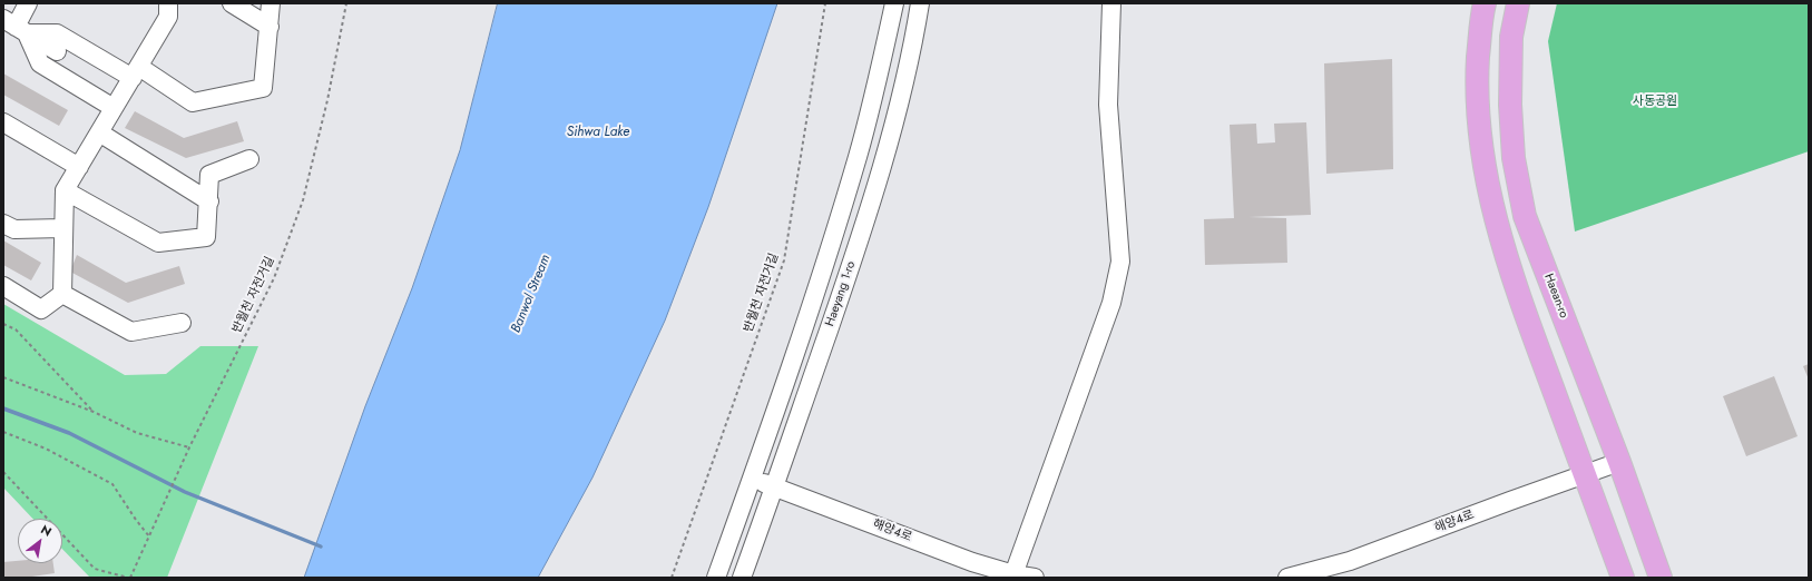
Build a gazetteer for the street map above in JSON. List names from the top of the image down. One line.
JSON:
{"streets":{"main road":["Haean-ro"],"street":["Haeyang 1-ro","해양4로"],"path":["반월천 자전거길"]},"crossings":[["Haeyang 1-ro","해양4로"],["Haean-ro","해양4로"]],"water":["Sihwa Lake","Banwol Stream"],"parks":["사동공원"],"north":"top right"}
